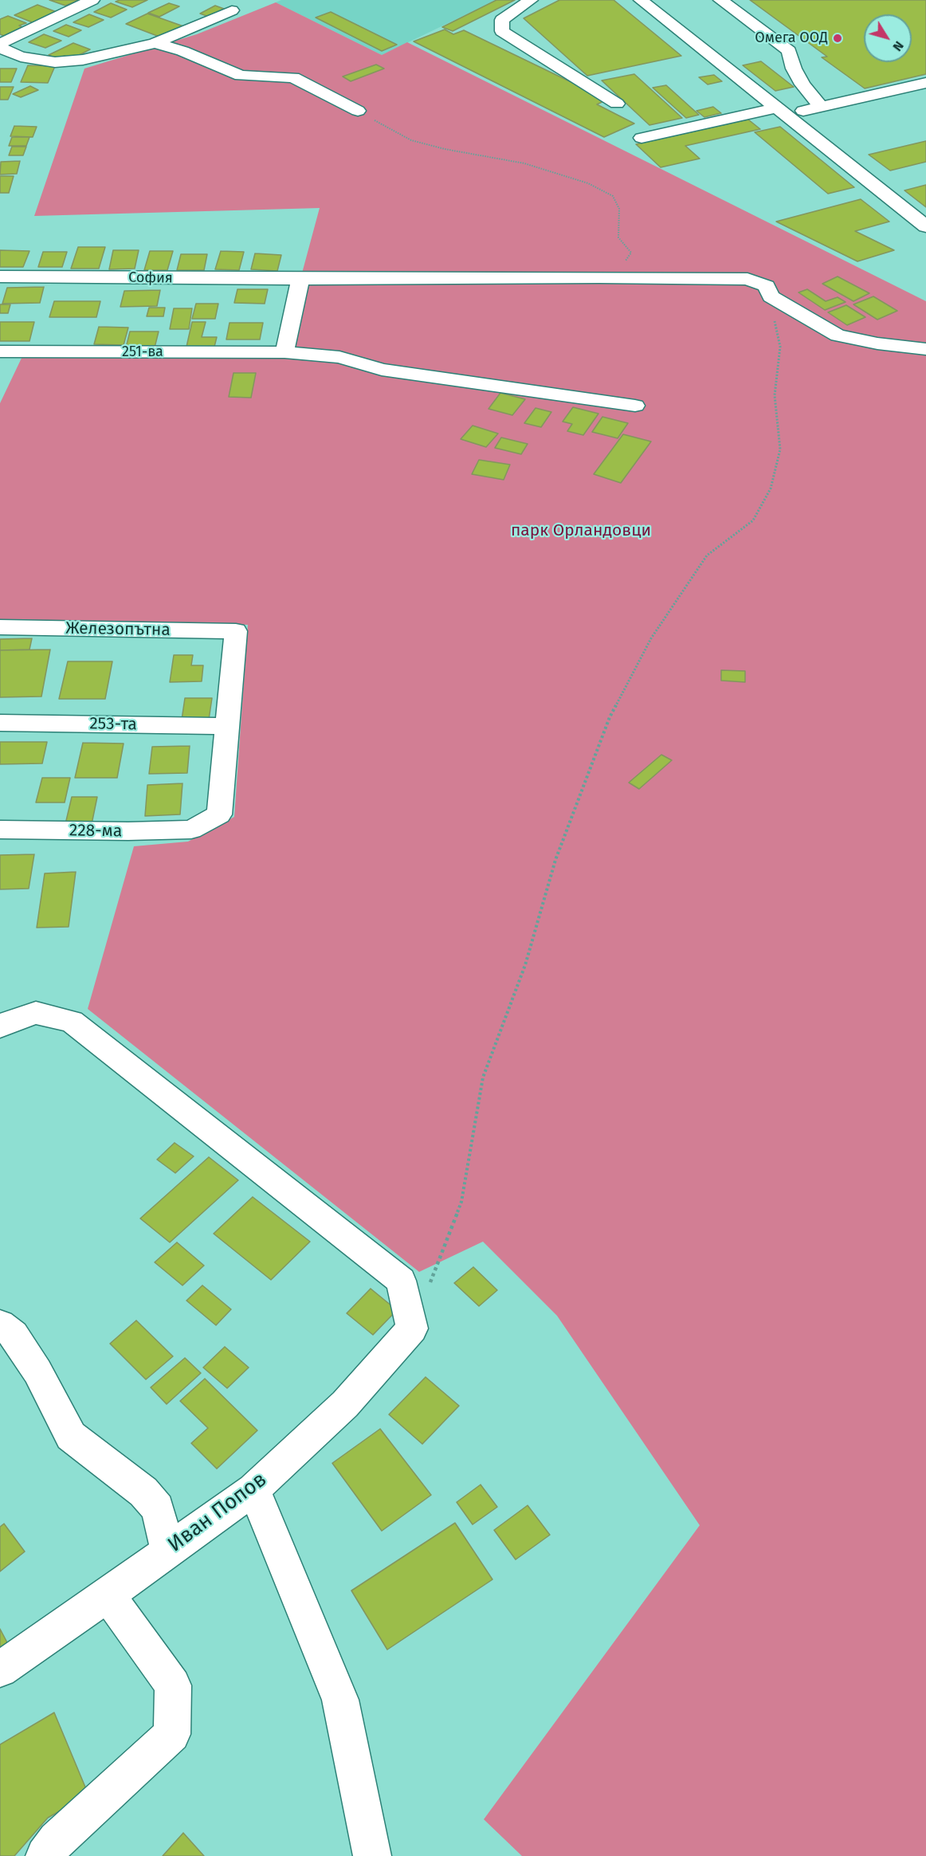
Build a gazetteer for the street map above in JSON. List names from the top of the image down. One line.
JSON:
{"streets":{"street":["София","251-ва","Железопътна","253-та","228-ма","Иван Попов"]},"crossings":[["Железопътна","253-та"],["Железопътна","228-ма"],["253-та","228-ма"]],"parks":["парк Орландовци"],"places":["Омега ООД"],"north":"bottom right"}
